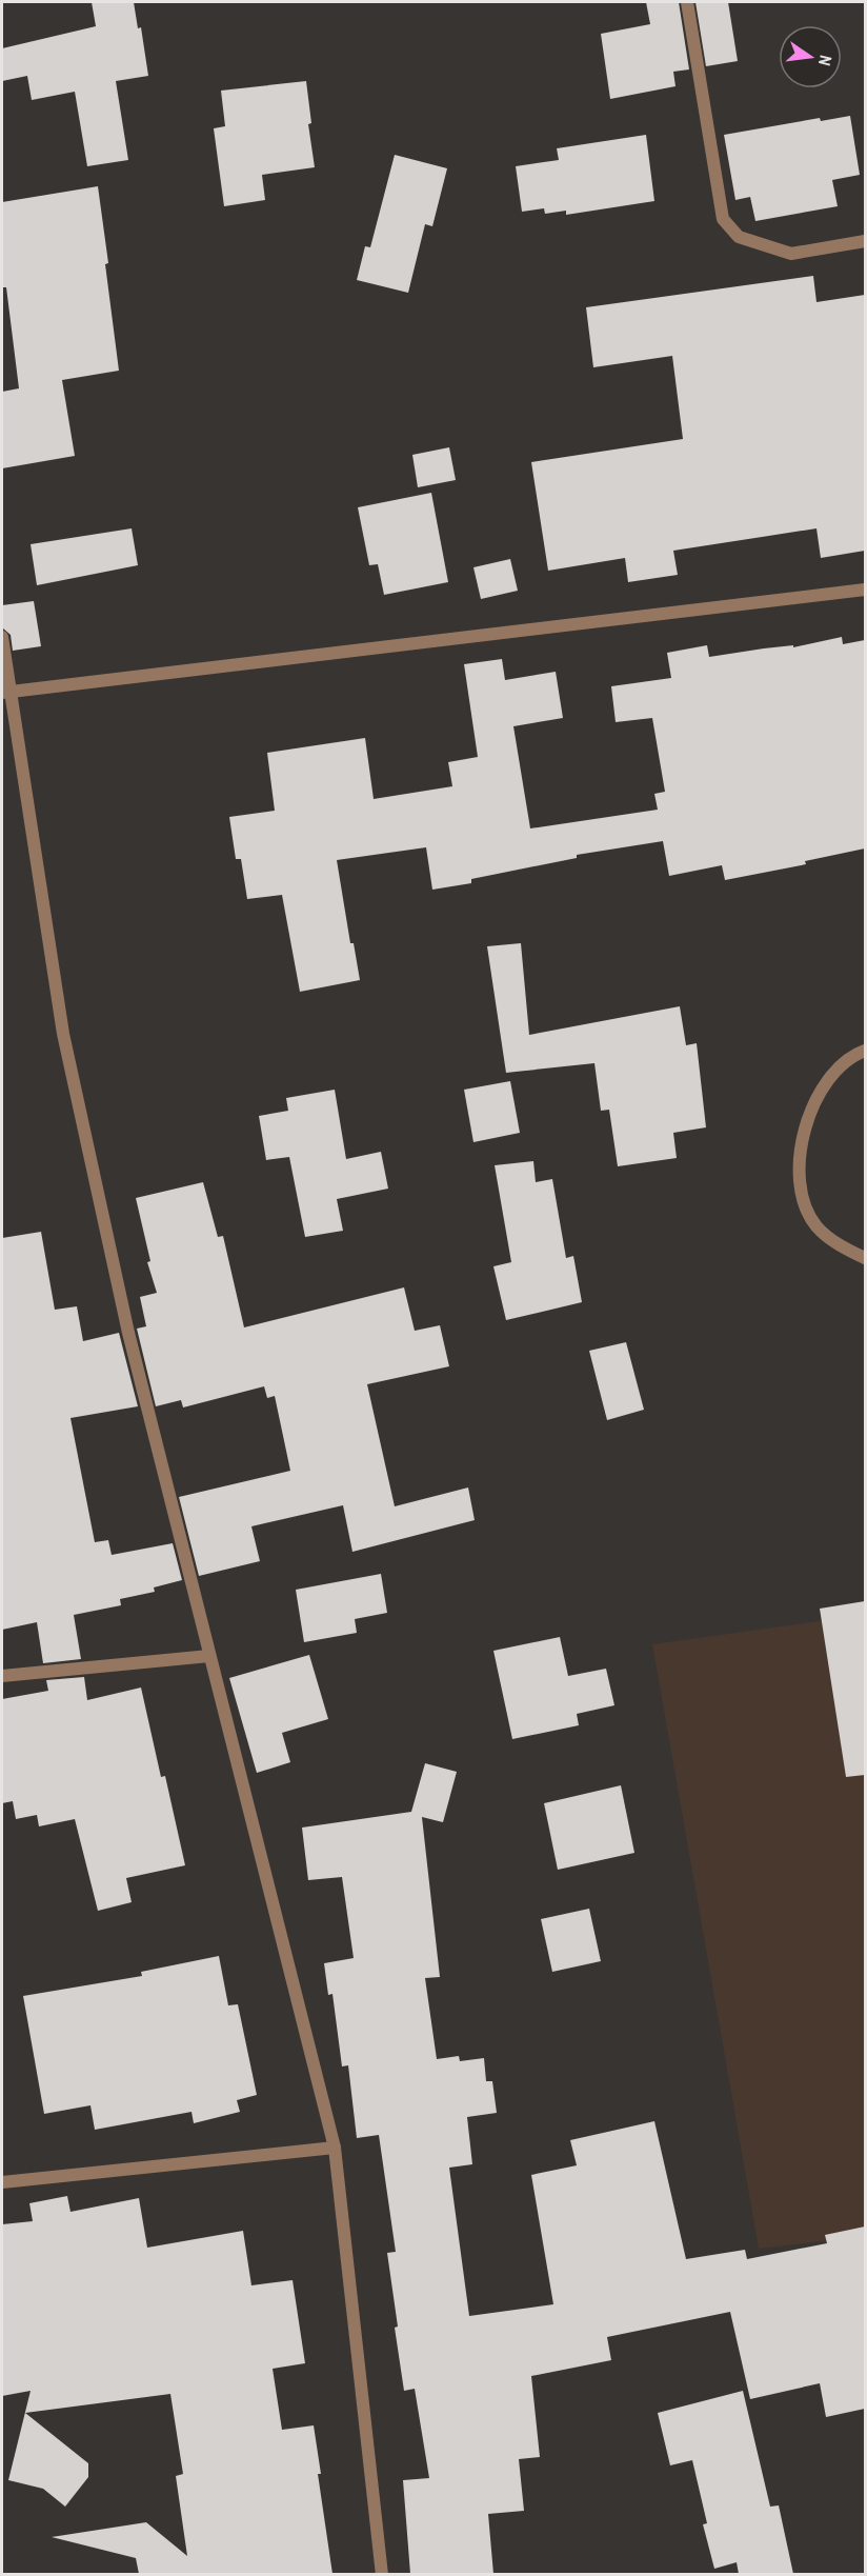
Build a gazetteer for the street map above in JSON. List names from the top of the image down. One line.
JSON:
{"north":"right"}
